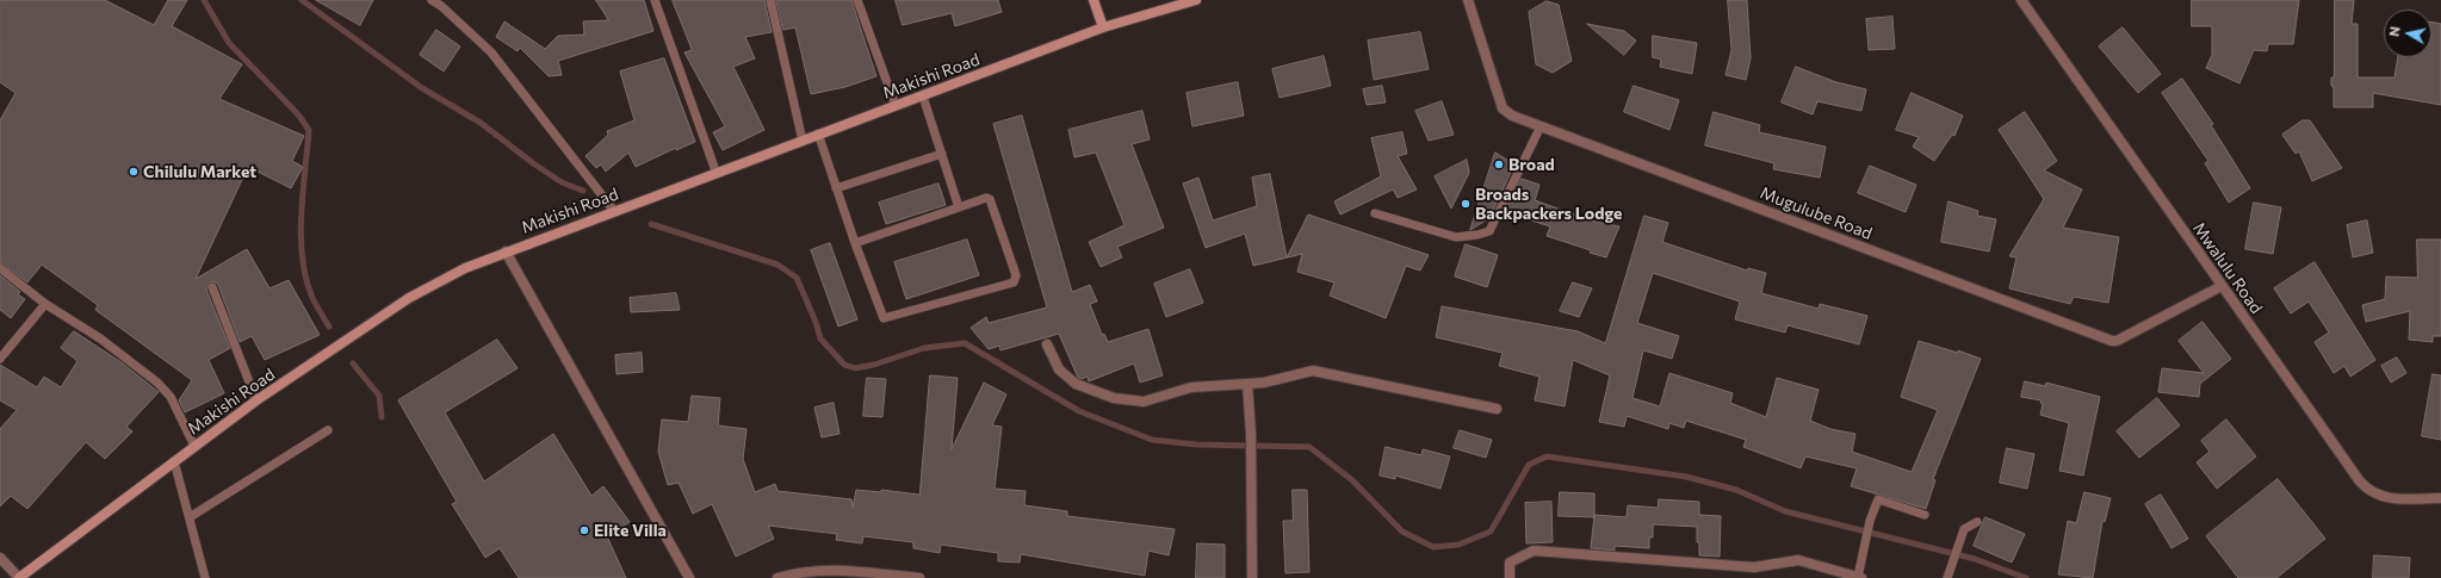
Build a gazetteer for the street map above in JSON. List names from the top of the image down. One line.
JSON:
{"streets":{"main road":["Makishi Road"],"street":["Mugulube Road","Mwalulu Road"]},"crossings":[["Mugulube Road","Mwalulu Road"]],"places":["Broad","Chilulu Market","Broads Backpackers Lodge","Elite Villa"],"north":"left"}
